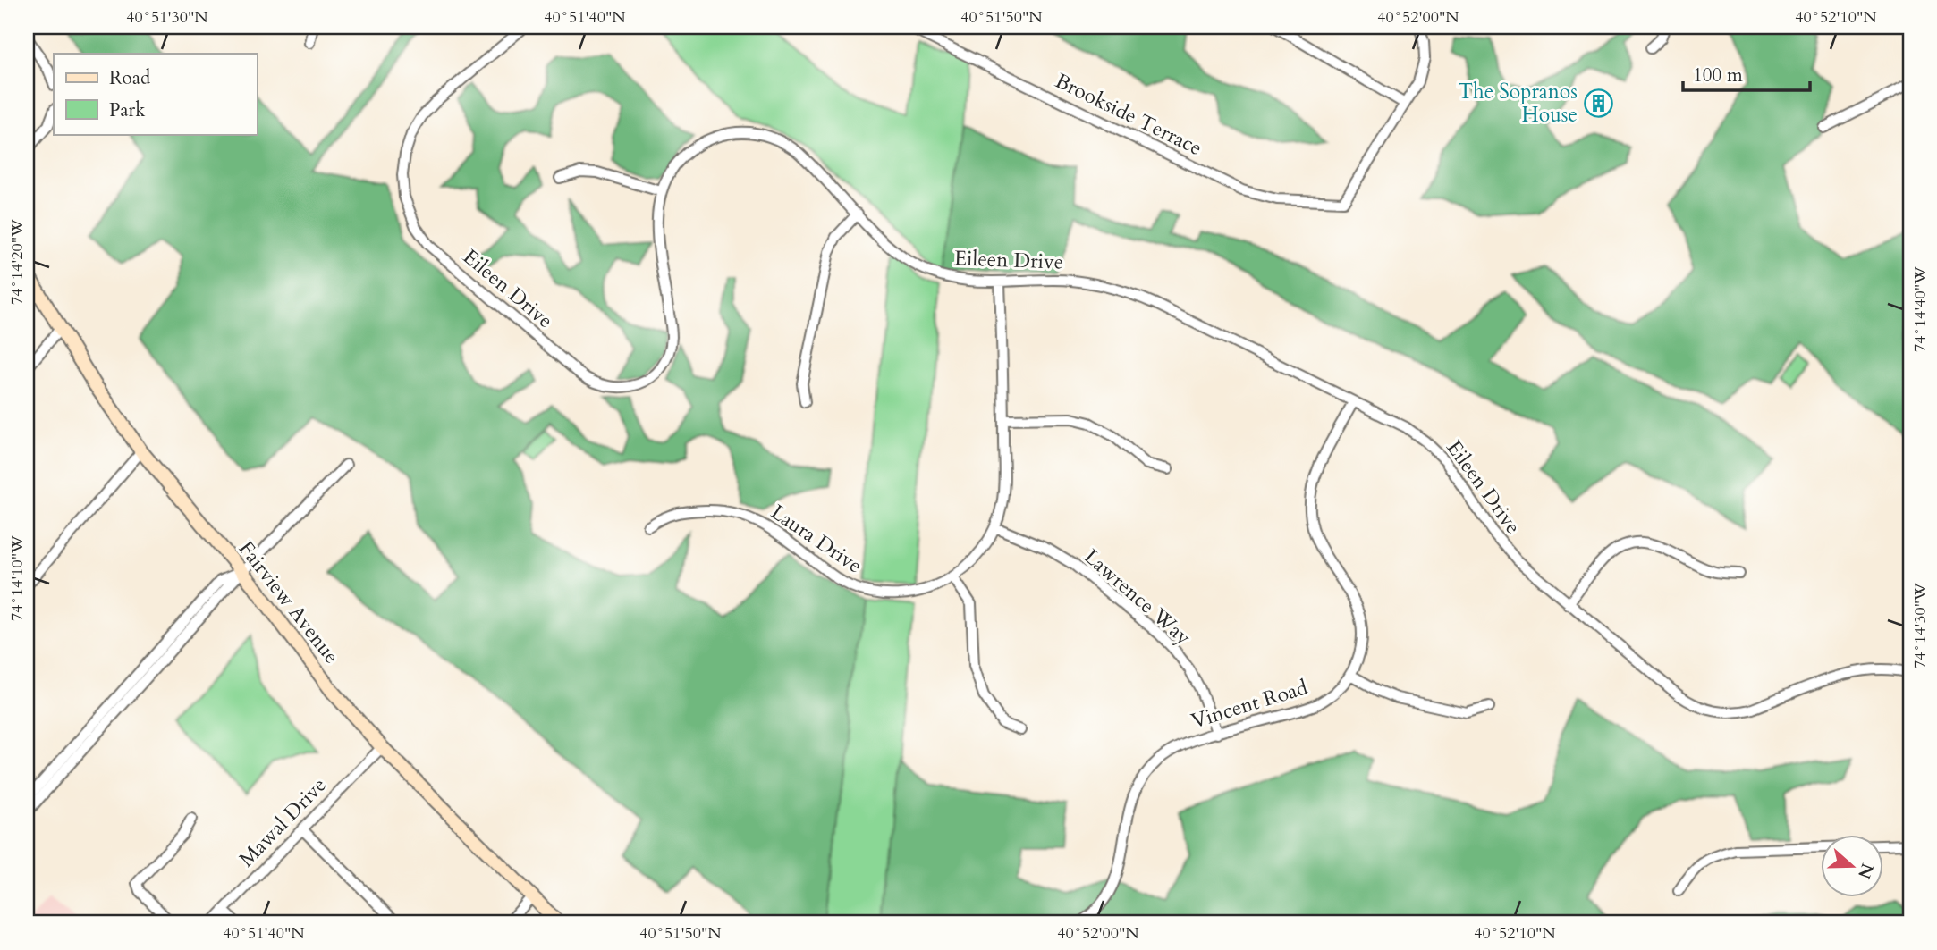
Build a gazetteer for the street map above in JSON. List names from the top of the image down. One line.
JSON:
{"streets":{"main road":["Fairview Avenue"],"street":["Brookside Terrace","Eileen Drive","Laura Drive","Lawrence Way","Vincent Road","Mawal Drive"]},"crossings":[["Eileen Drive","Laura Drive"],["Eileen Drive","Vincent Road"],["Laura Drive","Lawrence Way"],["Lawrence Way","Vincent Road"],["Fairview Avenue","Mawal Drive"]],"places":{"building":["The Sopranos House"]},"legend":["Road","Park"],"scale_bar":"100 m","north":"right","coordinates":["40°51'30\"N","40°51'40\"N","40°51'50\"N","40°52'00\"N","40°52'10\"N","74°14'20\"W","74°14'40\"W","74°14'10\"W","74°14'30\"W"]}
